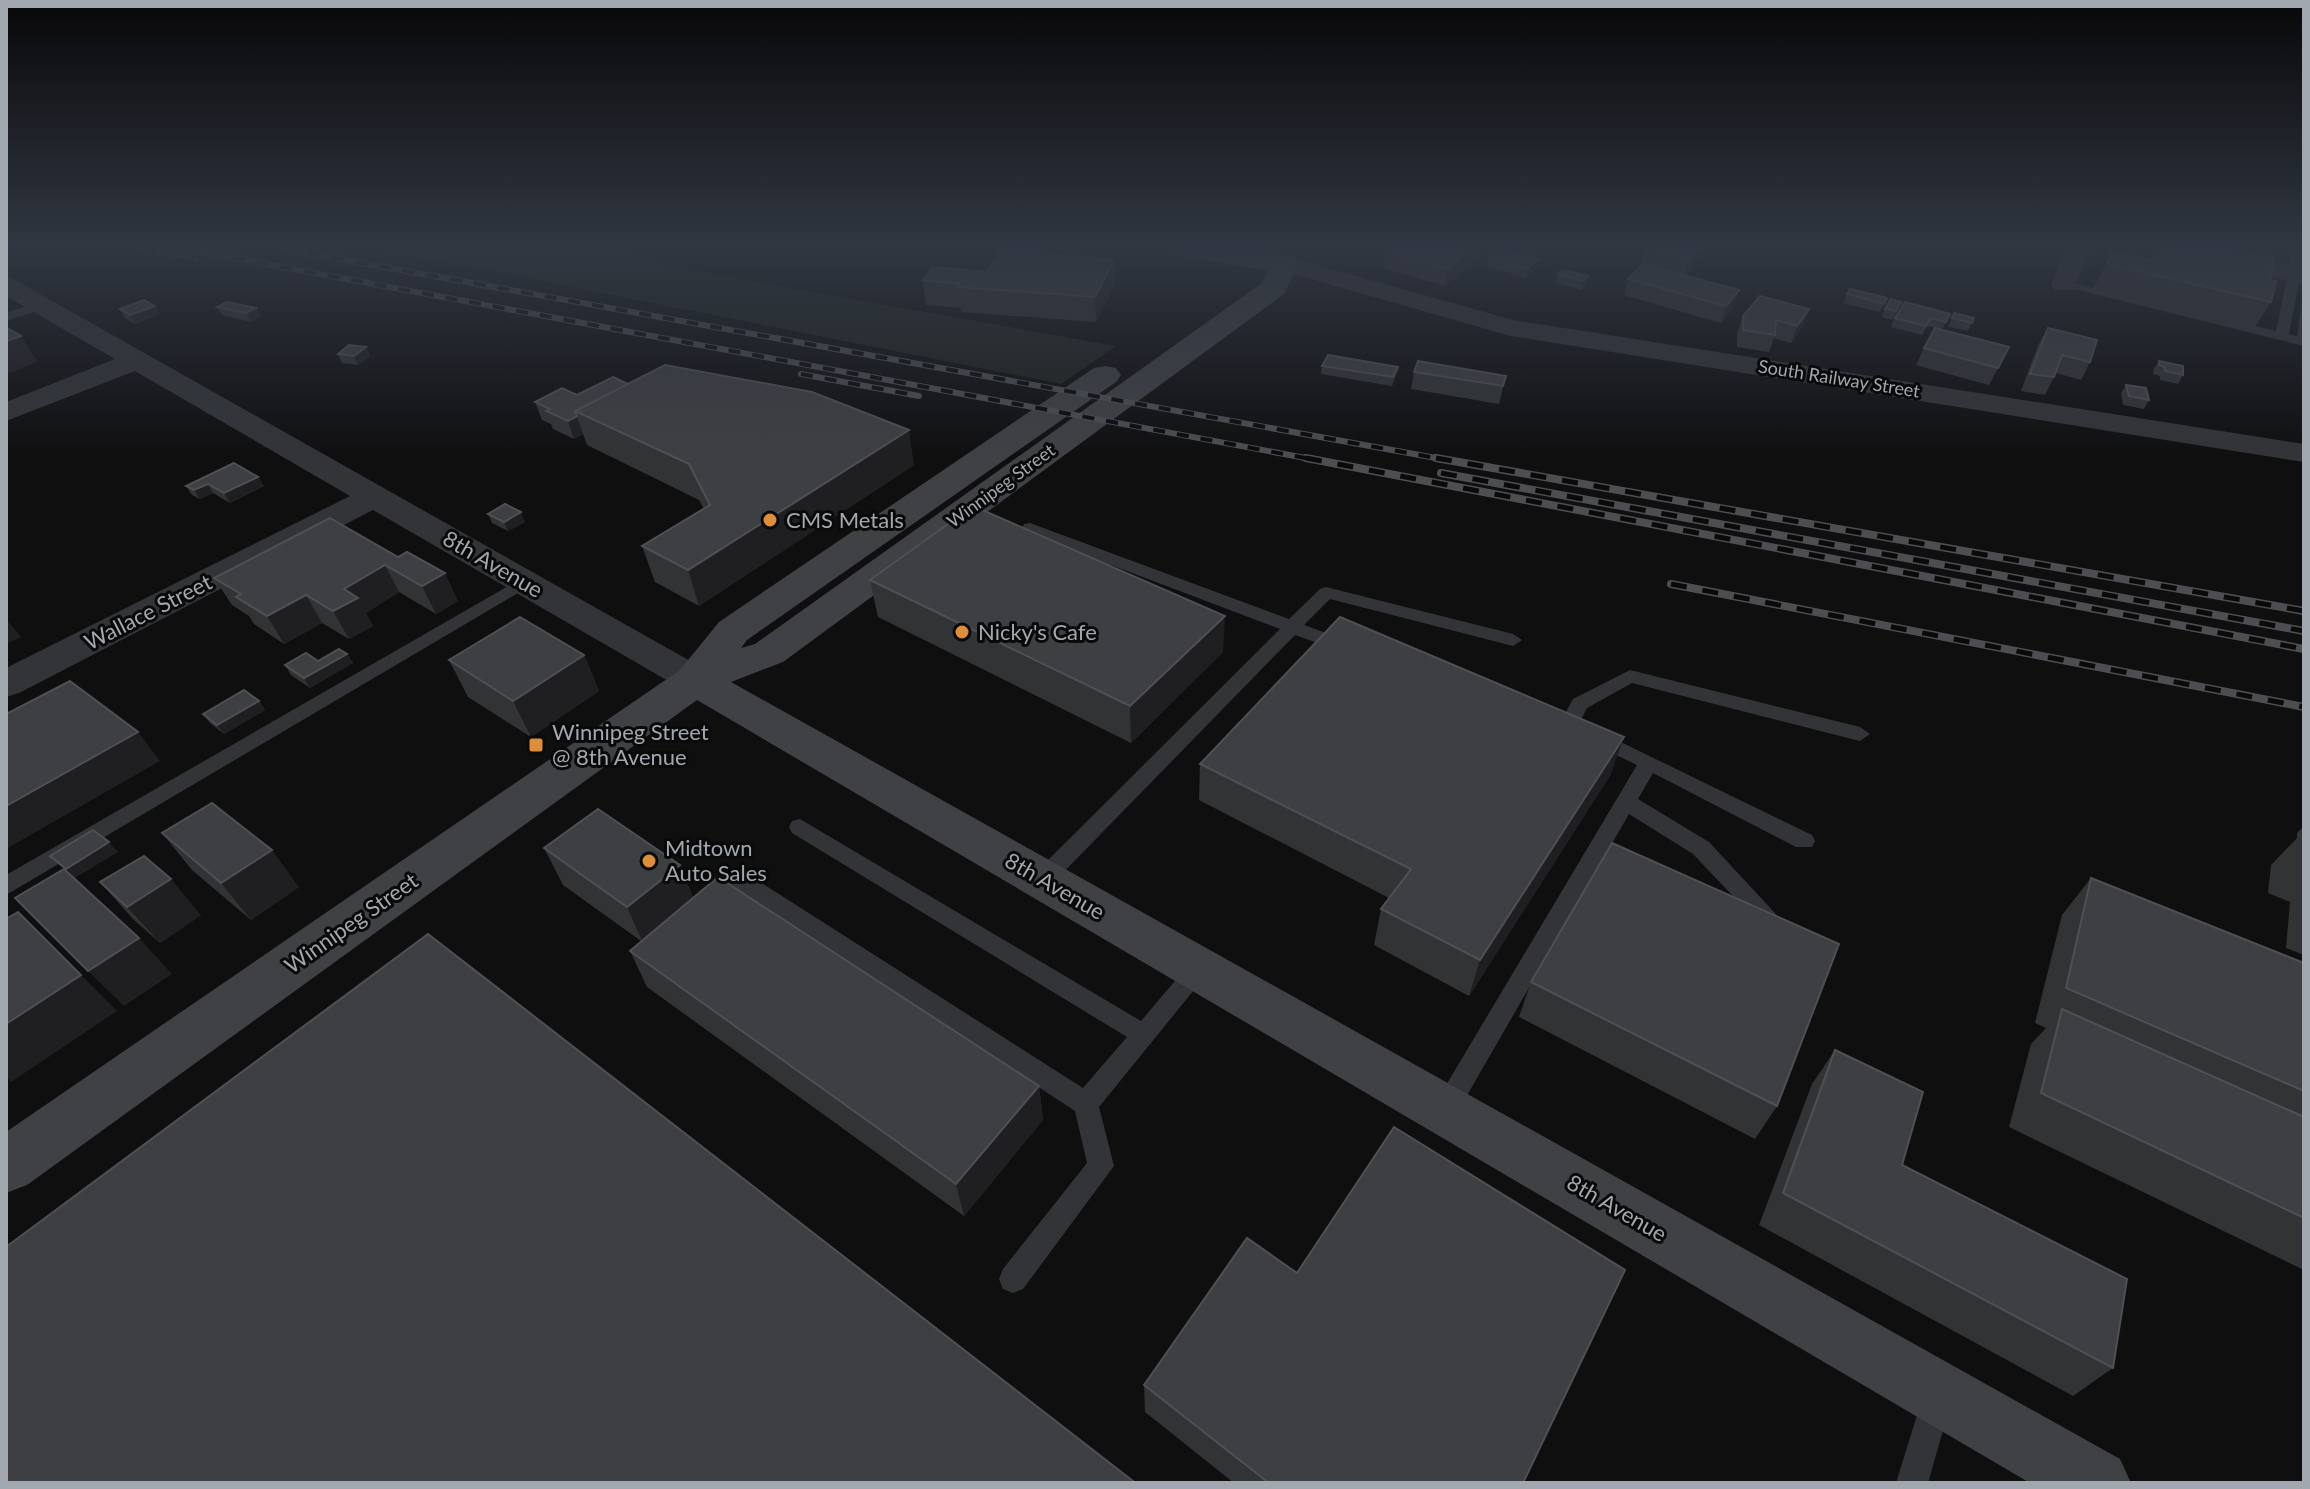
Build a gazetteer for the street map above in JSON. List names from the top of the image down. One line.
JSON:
{"streets":{"main road":["Winnipeg Street","8th Avenue"],"street":["South Railway Street","Wallace Street"]},"crossings":[["Winnipeg Street","8th Avenue"],["8th Avenue","Wallace Street"]],"places":{"other":["CMS Metals","Nicky's Cafe","Midtown Auto Sales"],"transit":["Winnipeg Street @ 8th Avenue"]}}
